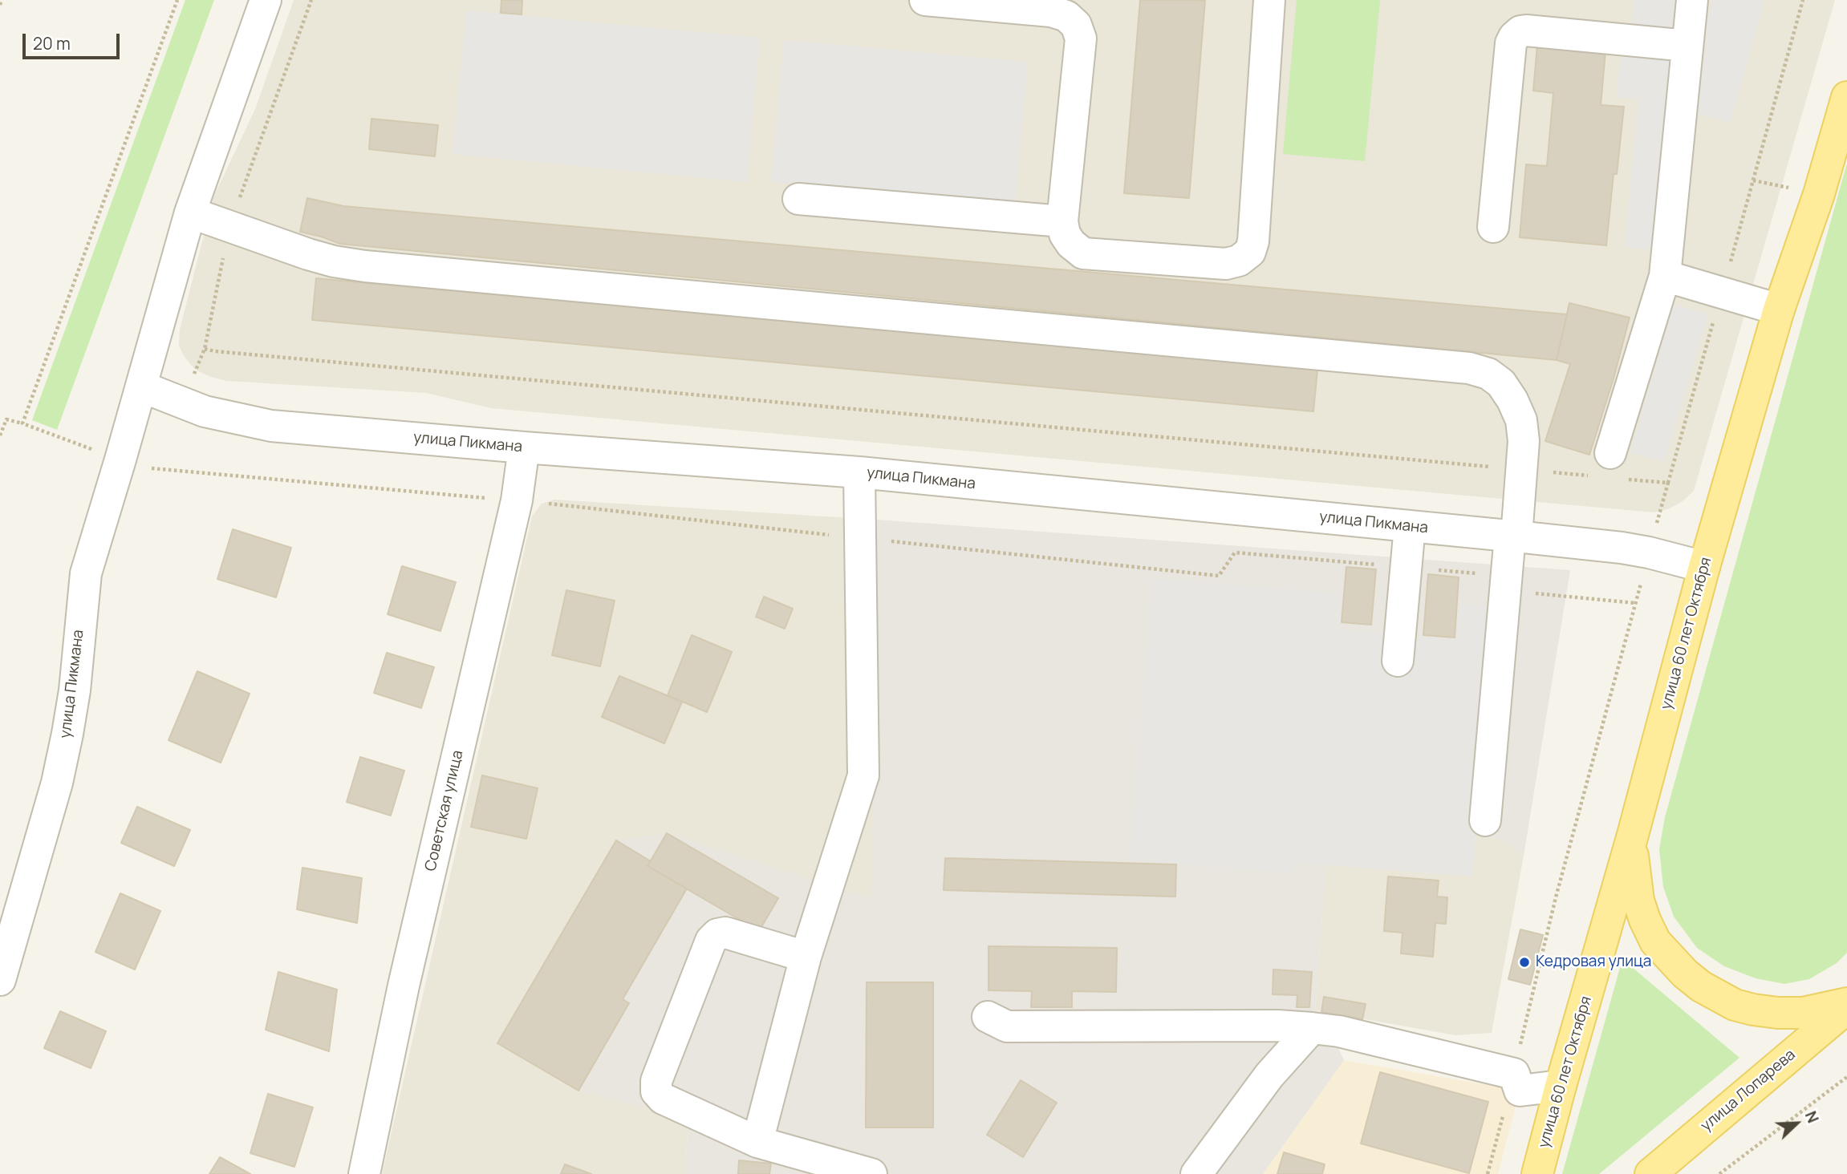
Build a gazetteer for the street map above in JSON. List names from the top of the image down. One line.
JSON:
{"streets":{"main road":["улица 60 лет Октября","улица Лопарева"],"street":["улица Пикмана","Советская улица"]},"crossings":[["улица Пикмана","улица 60 лет Октября"],["улица Пикмана","Советская улица"]],"places":["Кедровая улица"],"scale_bar":"20 m","north":"top right"}
